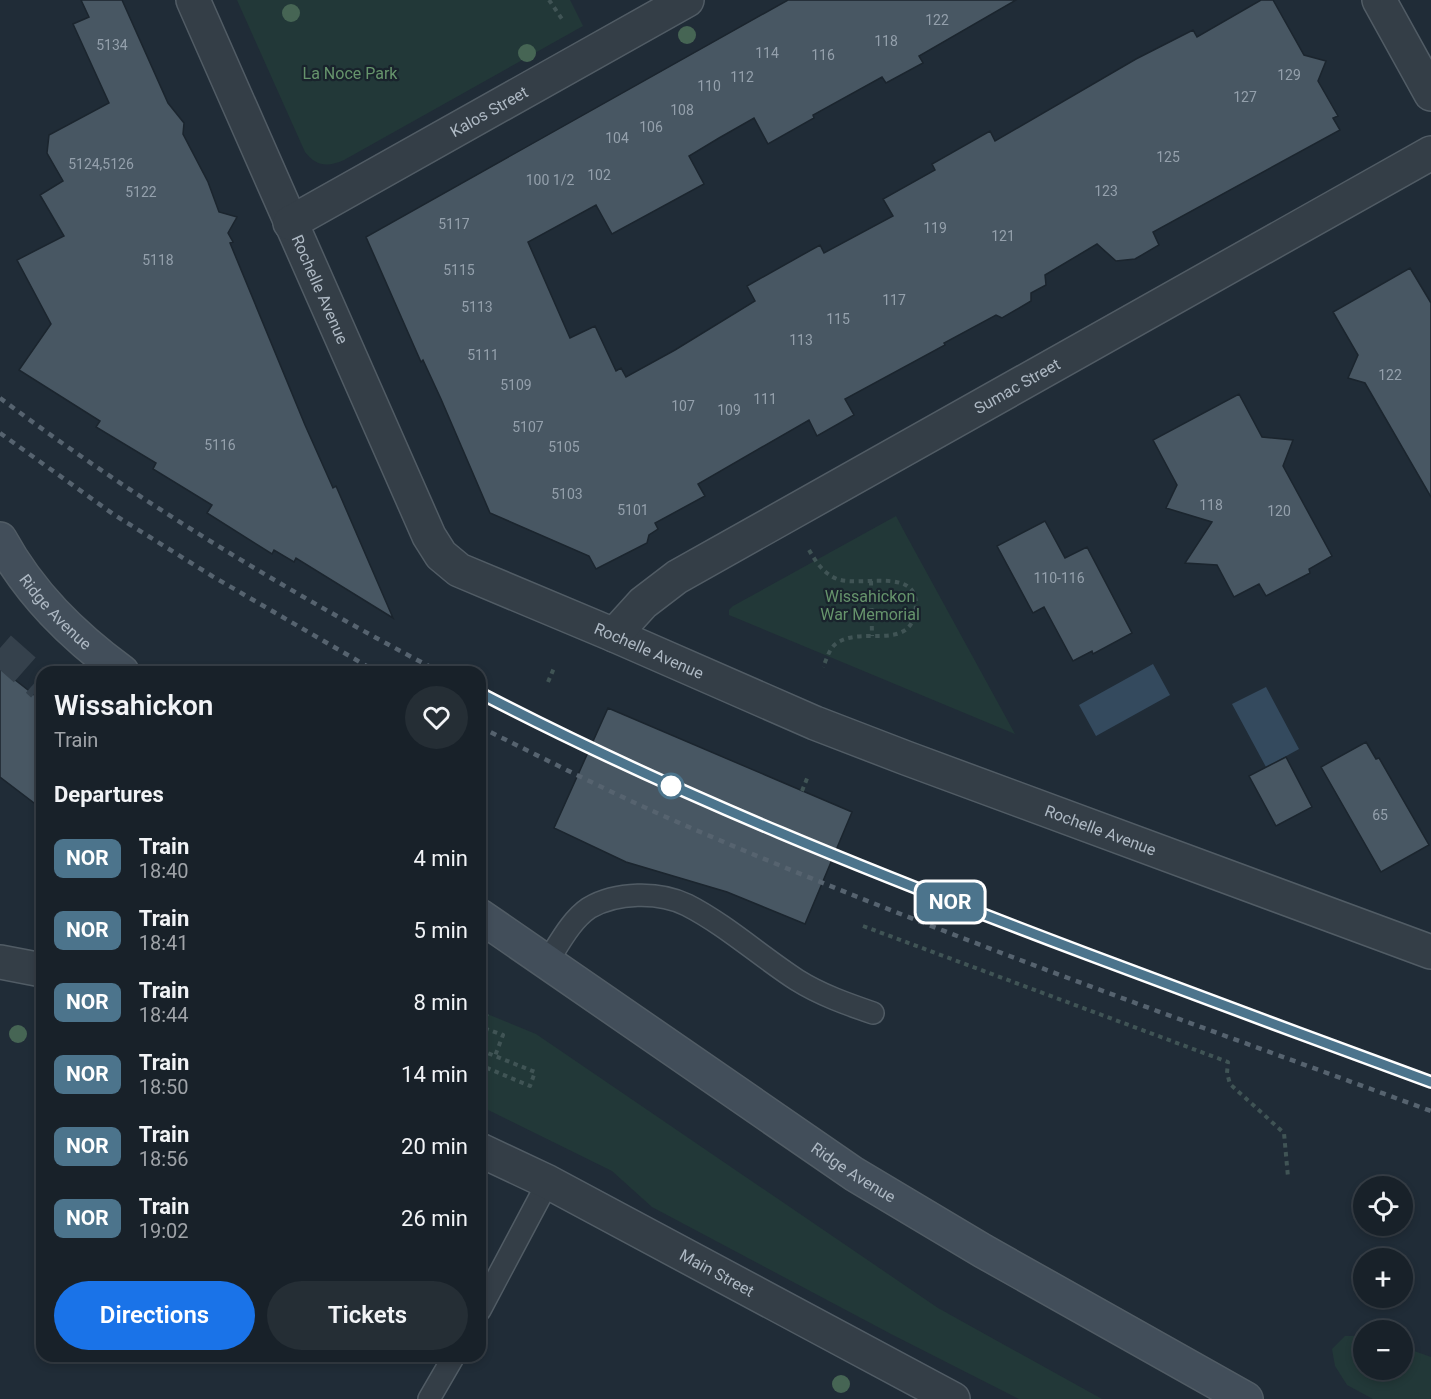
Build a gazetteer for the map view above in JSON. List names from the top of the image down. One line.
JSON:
{"streets":{"main road":["Ridge Avenue"],"street":["Kalos Street","Rochelle Avenue","Sumac Street","Main Street"]},"crossings":[["Kalos Street","Rochelle Avenue"],["Rochelle Avenue","Sumac Street"]],"parks":["La Noce Park","Wissahickon War Memorial"],"house_numbers":["122","118","5134","114","116","129","112","110","127","108","106","104","125","5124,5126","102","100 1/2","123","5122","5117","119","121","5118","5115","117","5113","115","113","5111","122","5109","111","107","109","5107","5116","5105","5103","118","5101","120","110-116","65"],"page":{"on_map":"NOR","heading":[["Wissahickon","Train"],"Departures"],"list":[{"mark":"NOR","name":"Train","note":"18:40","value":"4 min"},{"mark":"NOR","name":"Train","note":"18:41","value":"5 min"},{"mark":"NOR","name":"Train","note":"18:44","value":"8 min"},{"mark":"NOR","name":"Train","note":"18:50","value":"14 min"},{"mark":"NOR","name":"Train","note":"18:56","value":"20 min"},{"mark":"NOR","name":"Train","note":"19:02","value":"26 min"}],"map_buttons":["+","−"],"buttons":["Directions","Tickets"]}}
